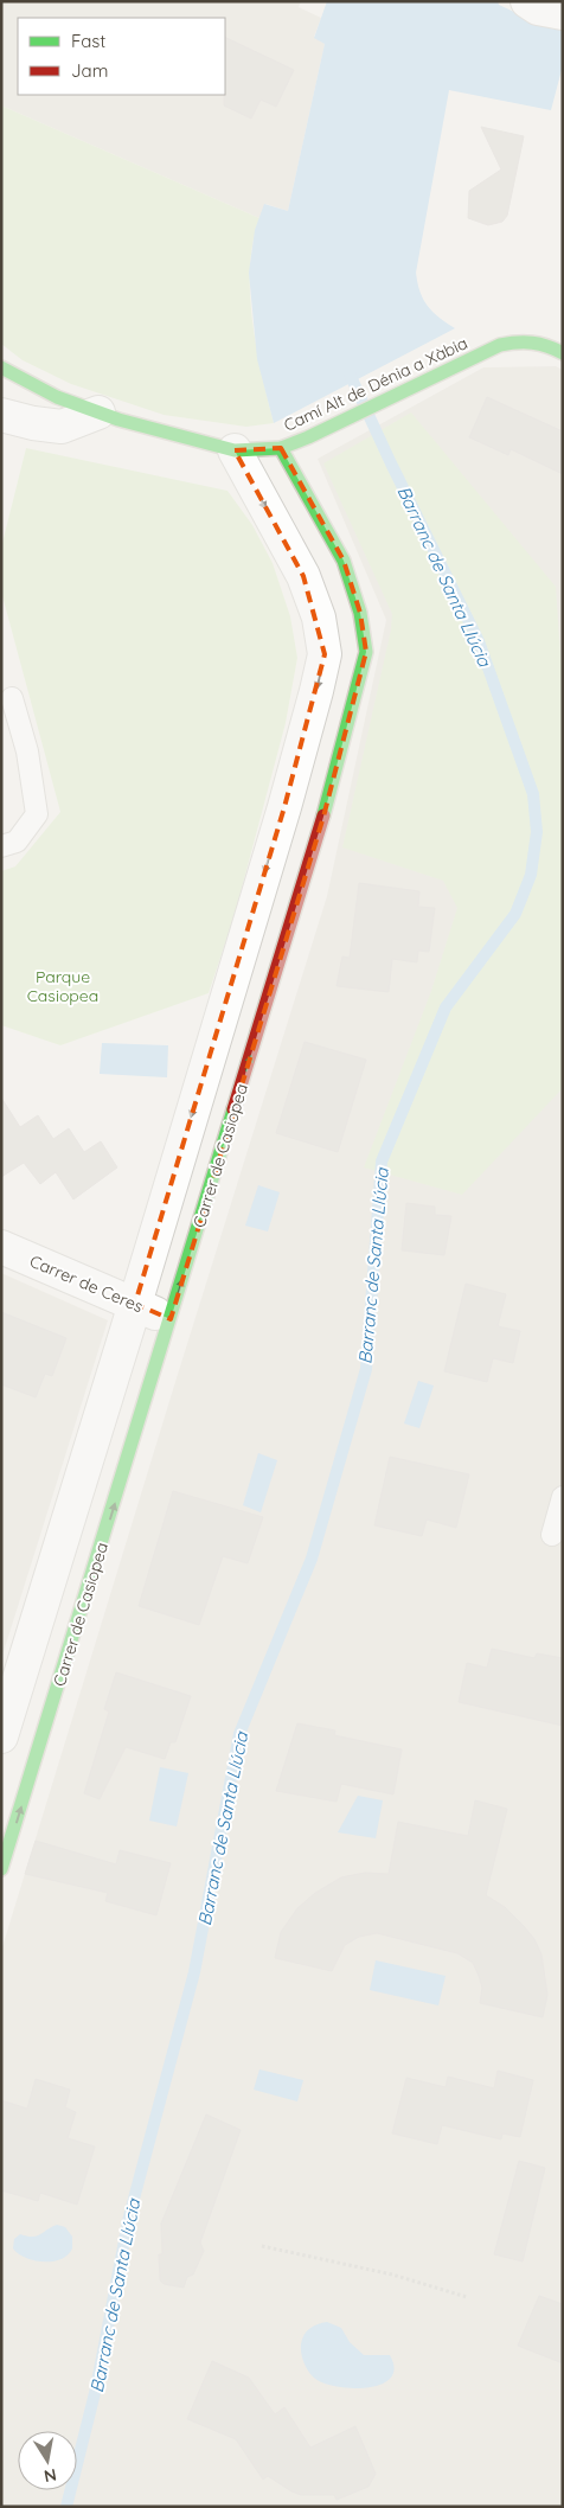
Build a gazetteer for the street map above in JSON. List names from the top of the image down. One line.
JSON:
{"streets":{"street":["Camí Alt de Dénia a Xàbia","Carrer de Casiopea","Carrer de Ceres"]},"crossings":[["Camí Alt de Dénia a Xàbia","Carrer de Casiopea"],["Carrer de Casiopea","Carrer de Ceres"]],"water":["Barranc de Santa Llúcia"],"parks":["Parque Casiopea"],"legend":["Fast","Jam"],"north":"bottom"}
